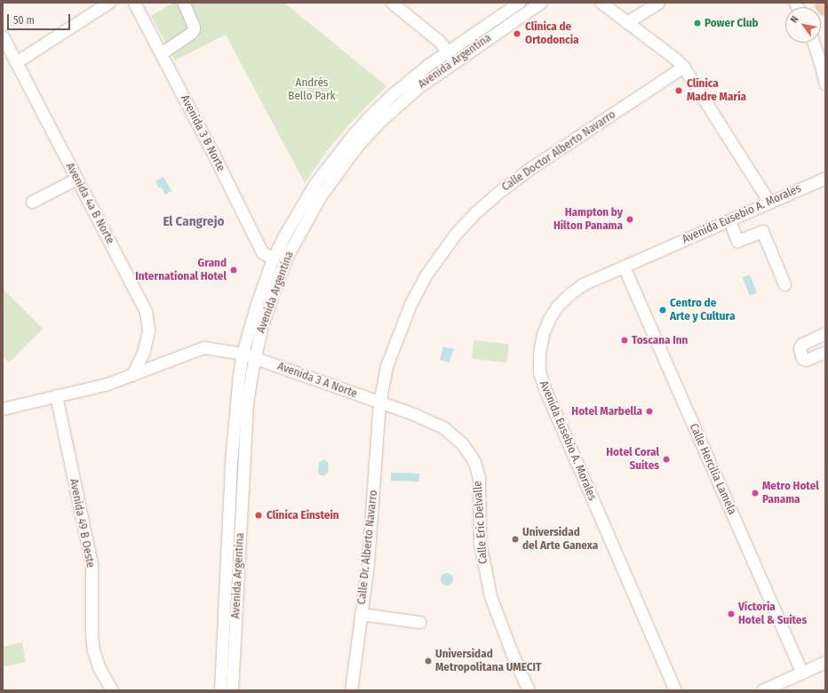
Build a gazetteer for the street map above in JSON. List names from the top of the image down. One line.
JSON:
{"streets":{"street":["Avenida Argentina","Avenida 3 B Norte","Calle Doctor Alberto Navarro","Avenida 4a B Norte","Avenida Eusebio A. Morales","Avenida 3 A Norte","Calle Hercilia Lamela","Calle Eric Delvalle","Avenida 49 B Oeste","Calle Dr. Alberto Navarro"]},"crossings":[["Avenida Argentina","Avenida 3 B Norte"],["Avenida Argentina","Avenida 3 A Norte"],["Calle Doctor Alberto Navarro","Avenida 3 A Norte"],["Calle Doctor Alberto Navarro","Calle Eric Delvalle"],["Calle Doctor Alberto Navarro","Calle Dr. Alberto Navarro"],["Avenida Eusebio A. Morales","Calle Hercilia Lamela"],["Avenida 3 A Norte","Calle Eric Delvalle"],["Avenida 3 A Norte","Calle Dr. Alberto Navarro"],["Calle Eric Delvalle","Calle Dr. Alberto Navarro"]],"districts":["El Cangrejo"],"parks":["Andrés Bello Park"],"places":["Power Club","Clínica de Ortodoncia","Clínica Madre María","Hampton by Hilton Panama","Grand International Hotel","Centro de Arte y Cultura","Toscana Inn","Hotel Marbella","Hotel Coral Suites","Metro Hotel Panama","Clínica Einstein","Universidad del Arte Ganexa","Victoria Hotel & Suites","Universidad Metropolitana UMECIT"],"scale_bar":"50 m","north":"top left"}
